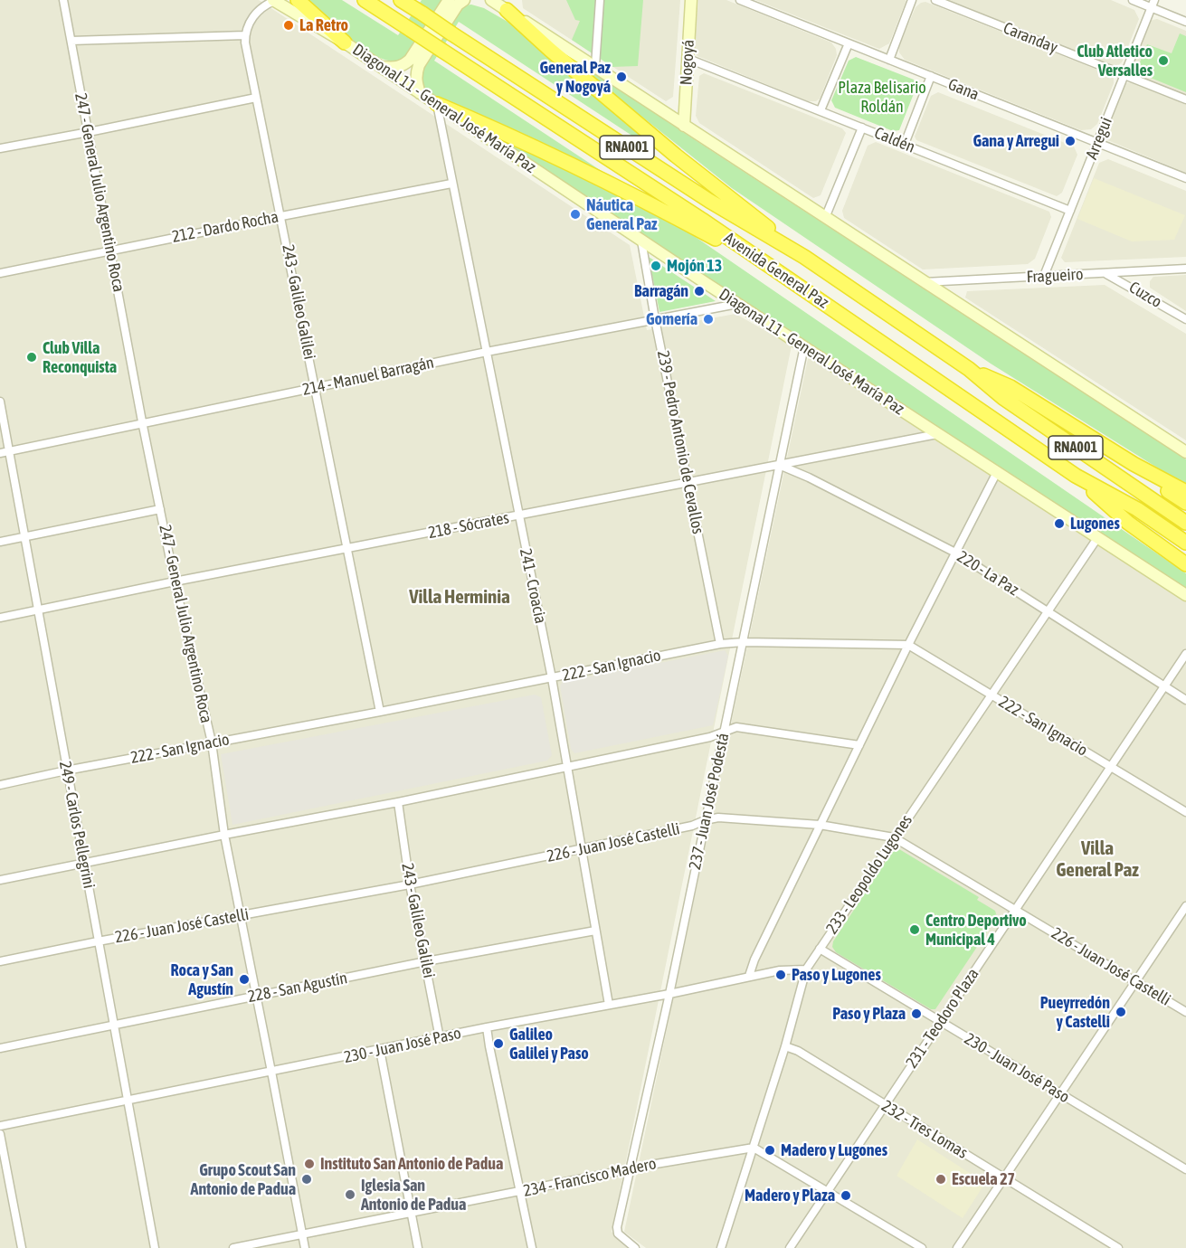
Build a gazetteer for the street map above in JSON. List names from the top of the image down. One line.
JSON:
{"streets":{"highway":["RNA001","Avenida General Paz"],"street":["Caranday","Nogoyá","Gana","Diagonal 11 - General José María Paz","Arregui","Caldén","247 - General Julio Argentino Roca","212 - Dardo Rocha","Fragueiro","Cuzco","243 - Galileo Galilei","214 - Manuel Barragán","239 - Pedro Antonio de Cevallos","218 - Sócrates","220 - La Paz","241 - Croacia","222 - San Ignacio","237 - Juan José Podestá","249 - Carlos Pellegrini","226 - Juan José Castelli","233 - Leopoldo Lugones","228 - San Agustín","231 - Teodoro Plaza","230 - Juan José Paso","232 - Tres Lomas","234 - Francisco Madero"]},"crossings":[["Caranday","Arregui"],["Nogoyá","Caldén"],["Gana","Arregui"],["Diagonal 11 - General José María Paz","214 - Manuel Barragán"],["Diagonal 11 - General José María Paz","239 - Pedro Antonio de Cevallos"],["Diagonal 11 - General José María Paz","218 - Sócrates"],["Diagonal 11 - General José María Paz","241 - Croacia"],["Diagonal 11 - General José María Paz","237 - Juan José Podestá"],["Diagonal 11 - General José María Paz","233 - Leopoldo Lugones"],["Arregui","Caldén"],["Arregui","Fragueiro"],["247 - General Julio Argentino Roca","212 - Dardo Rocha"],["247 - General Julio Argentino Roca","214 - Manuel Barragán"],["247 - General Julio Argentino Roca","218 - Sócrates"],["247 - General Julio Argentino Roca","222 - San Ignacio"],["247 - General Julio Argentino Roca","226 - Juan José Castelli"],["247 - General Julio Argentino Roca","228 - San Agustín"],["247 - General Julio Argentino Roca","230 - Juan José Paso"],["247 - General Julio Argentino Roca","234 - Francisco Madero"],["212 - Dardo Rocha","243 - Galileo Galilei"],["212 - Dardo Rocha","241 - Croacia"],["Fragueiro","Cuzco"],["243 - Galileo Galilei","214 - Manuel Barragán"],["243 - Galileo Galilei","218 - Sócrates"],["243 - Galileo Galilei","222 - San Ignacio"],["243 - Galileo Galilei","226 - Juan José Castelli"],["243 - Galileo Galilei","228 - San Agustín"],["243 - Galileo Galilei","230 - Juan José Paso"],["214 - Manuel Barragán","239 - Pedro Antonio de Cevallos"],["214 - Manuel Barragán","241 - Croacia"],["214 - Manuel Barragán","249 - Carlos Pellegrini"],["239 - Pedro Antonio de Cevallos","218 - Sócrates"],["239 - Pedro Antonio de Cevallos","222 - San Ignacio"],["218 - Sócrates","220 - La Paz"],["218 - Sócrates","241 - Croacia"],["218 - Sócrates","237 - Juan José Podestá"],["218 - Sócrates","249 - Carlos Pellegrini"],["220 - La Paz","237 - Juan José Podestá"],["220 - La Paz","233 - Leopoldo Lugones"],["220 - La Paz","231 - Teodoro Plaza"],["241 - Croacia","222 - San Ignacio"],["241 - Croacia","226 - Juan José Castelli"],["241 - Croacia","228 - San Agustín"],["241 - Croacia","230 - Juan José Paso"],["222 - San Ignacio","237 - Juan José Podestá"],["222 - San Ignacio","249 - Carlos Pellegrini"],["222 - San Ignacio","233 - Leopoldo Lugones"],["222 - San Ignacio","231 - Teodoro Plaza"],["237 - Juan José Podestá","226 - Juan José Castelli"],["237 - Juan José Podestá","230 - Juan José Paso"],["237 - Juan José Podestá","234 - Francisco Madero"],["249 - Carlos Pellegrini","226 - Juan José Castelli"],["249 - Carlos Pellegrini","228 - San Agustín"],["249 - Carlos Pellegrini","230 - Juan José Paso"],["226 - Juan José Castelli","233 - Leopoldo Lugones"],["226 - Juan José Castelli","231 - Teodoro Plaza"],["233 - Leopoldo Lugones","230 - Juan José Paso"],["233 - Leopoldo Lugones","232 - Tres Lomas"],["233 - Leopoldo Lugones","234 - Francisco Madero"],["231 - Teodoro Plaza","230 - Juan José Paso"],["231 - Teodoro Plaza","232 - Tres Lomas"]],"districts":["Villa Herminia","Villa General Paz"],"parks":["Plaza Belisario Roldán"],"places":["La Retro","Club Atletico Versalles","General Paz y Nogoyá","Gana y Arregui","Náutica General Paz","Mojón 13","Barragán","Gomería","Club Villa Reconquista","Lugones","Centro Deportivo Municipal 4","Paso y Lugones","Roca y San Agustín","Pueyrredón y Castelli","Paso y Plaza","Galileo Galilei y Paso","Madero y Lugones","Instituto San Antonio de Padua","Grupo Scout San Antonio de Padua","Escuela 27","Iglesia San Antonio de Padua","Madero y Plaza"]}
